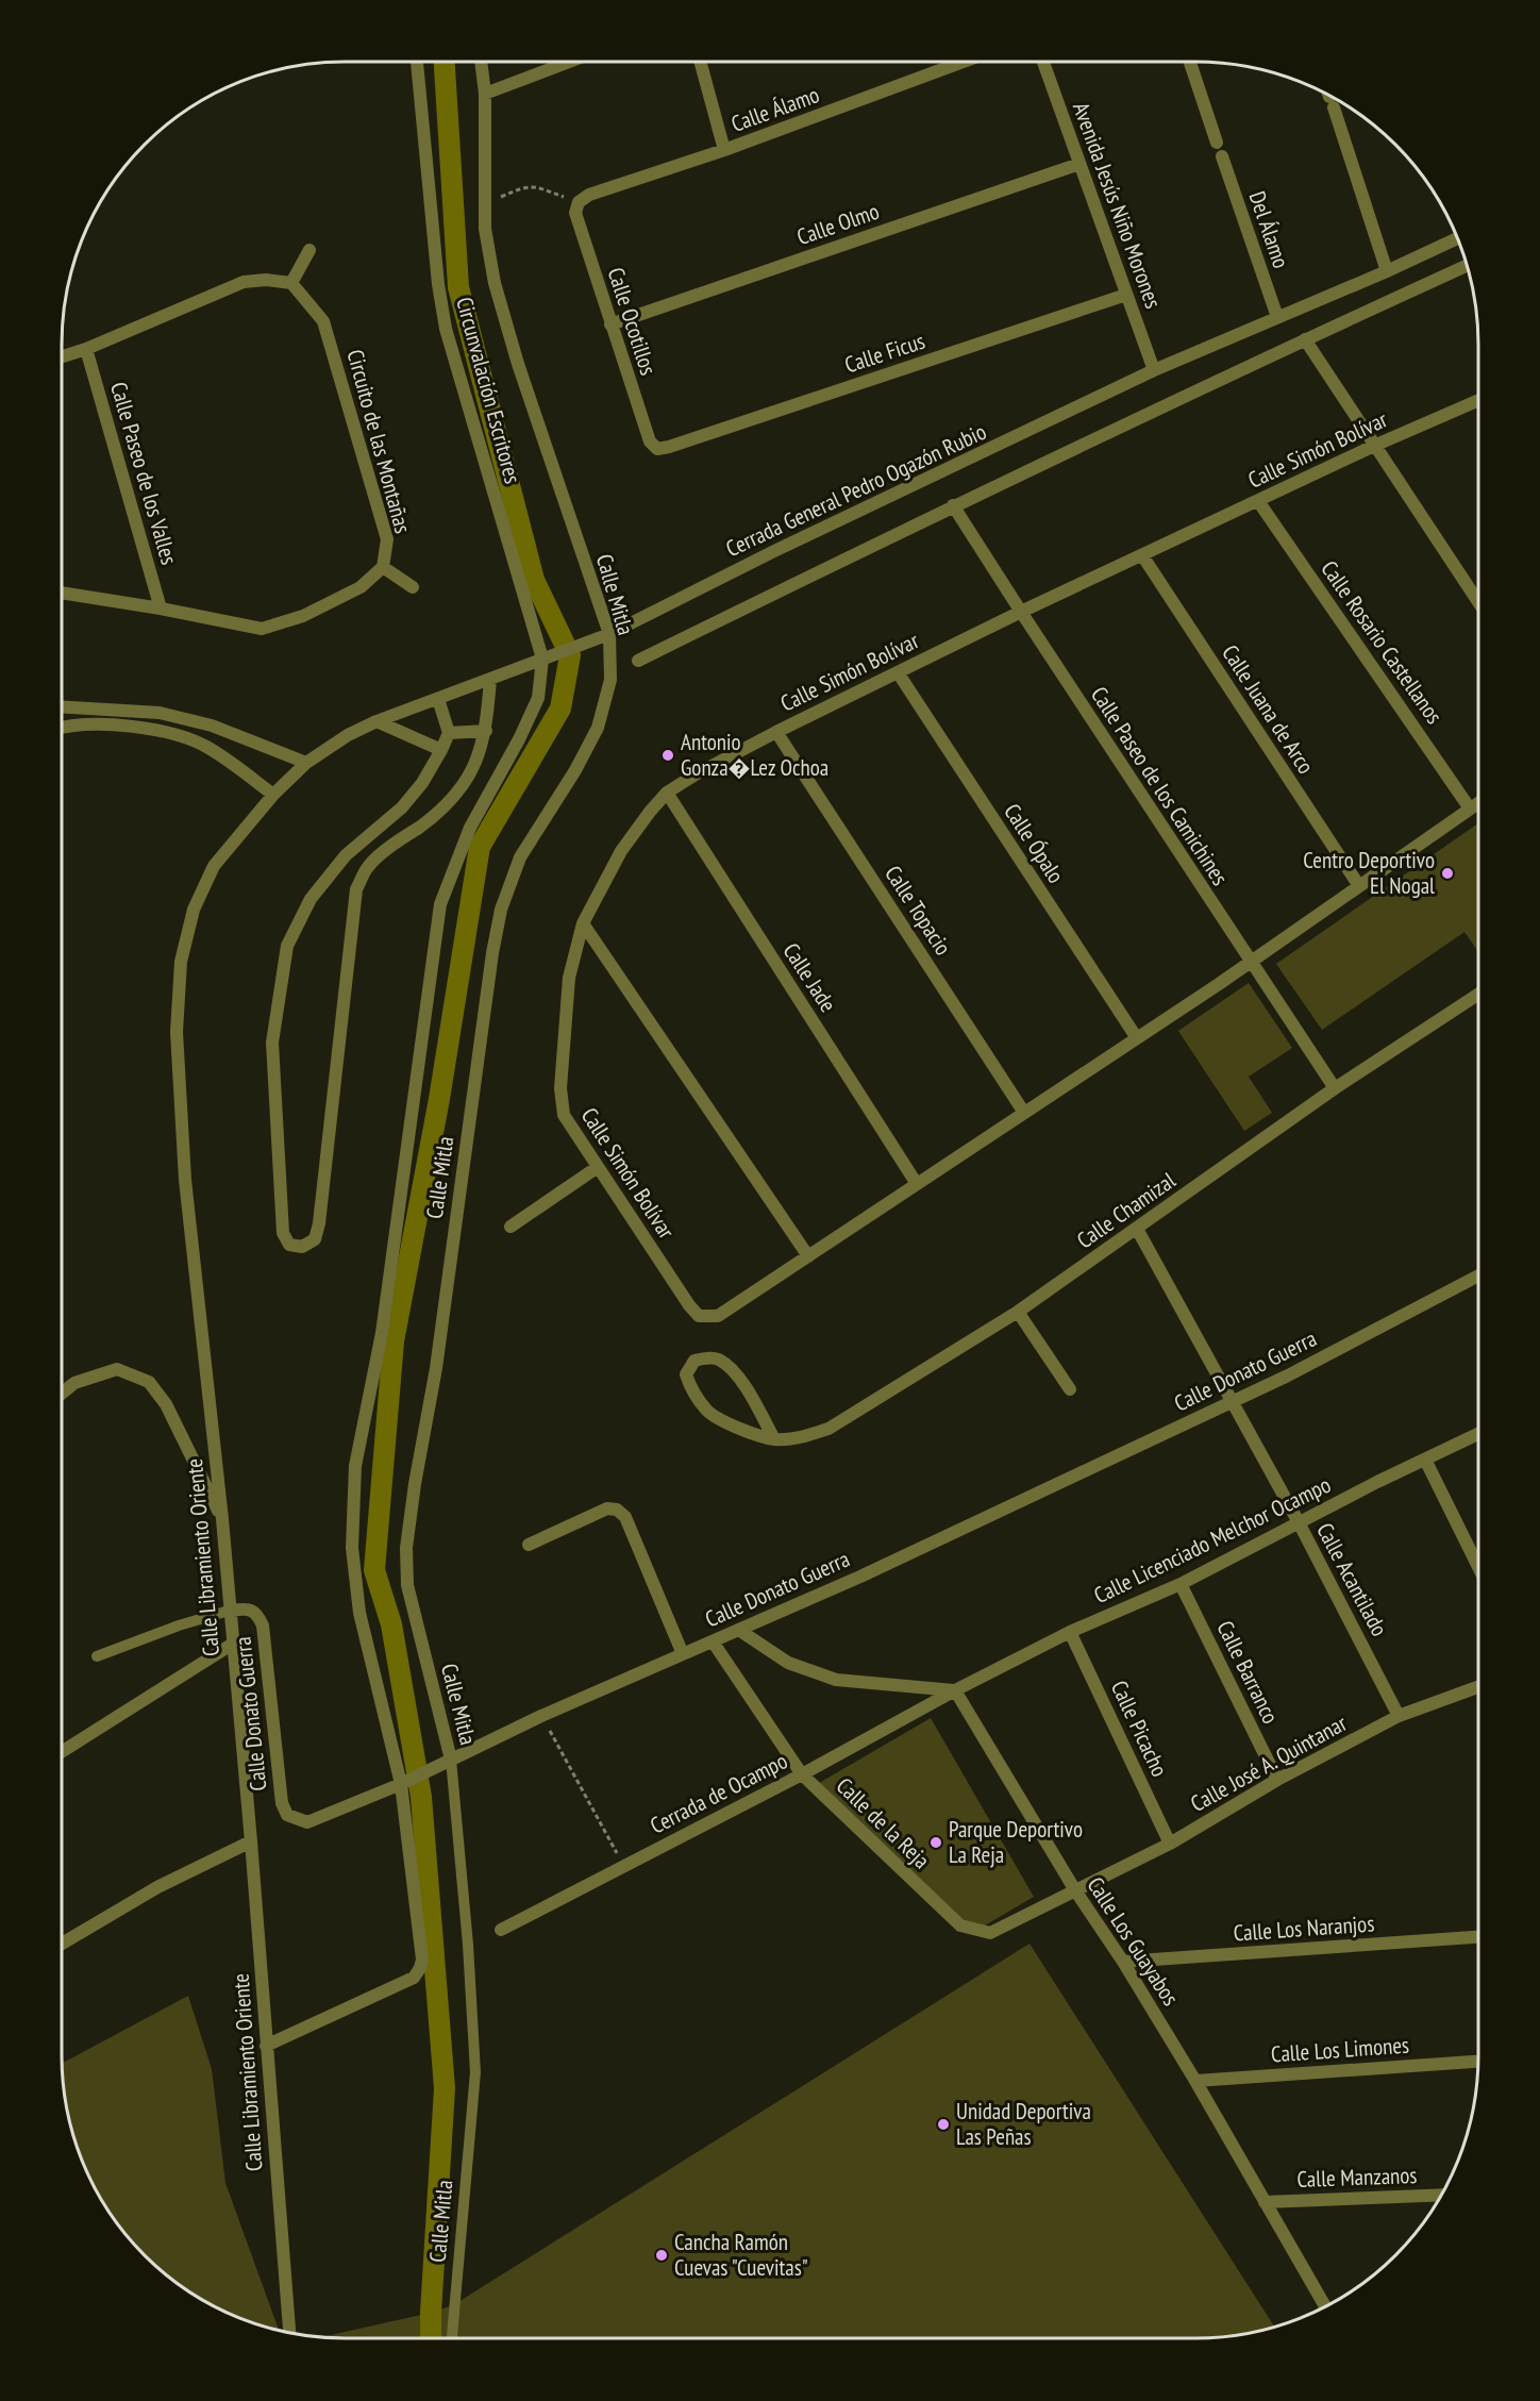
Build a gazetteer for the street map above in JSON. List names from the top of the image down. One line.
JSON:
{"streets":{"street":["Calle Álamo","Avenida Jesús Niño Morones","Calle Olmo","Del Álamo","Calle Ocotillos","Calle Ficus","Circunvalación Escritores","Circuito de las Montañas","Calle Simón Bolívar","Calle Paseo de los Valles","Cerrada General Pedro Ogazón Rubio","Calle Mitla","Calle Rosario Castellanos","Calle Juana de Arco","Calle Paseo de los Camichines","Calle Ópalo","Calle Topacio","Calle Jade","Calle Chamizal","Calle Donato Guerra","Calle Licenciado Melchor Ocampo","Calle Libramiento Oriente","Calle Acantilado","Calle Barranco","Calle Picacho","Calle José A. Quintanar","Cerrada de Ocampo","Calle de la Reja","Calle Los Naranjos","Calle Los Guayabos","Calle Los Limones","Calle Manzanos"]},"crossings":[["Calle Álamo","Calle Ocotillos"],["Avenida Jesús Niño Morones","Calle Olmo"],["Avenida Jesús Niño Morones","Calle Ficus"],["Avenida Jesús Niño Morones","Cerrada General Pedro Ogazón Rubio"],["Calle Olmo","Calle Ocotillos"],["Del Álamo","Cerrada General Pedro Ogazón Rubio"],["Calle Ocotillos","Calle Ficus"],["Circunvalación Escritores","Cerrada General Pedro Ogazón Rubio"],["Circunvalación Escritores","Calle Mitla"],["Circuito de las Montañas","Calle Paseo de los Valles"],["Calle Simón Bolívar","Calle Rosario Castellanos"],["Calle Simón Bolívar","Calle Juana de Arco"],["Calle Simón Bolívar","Calle Paseo de los Camichines"],["Calle Simón Bolívar","Calle Ópalo"],["Calle Simón Bolívar","Calle Topacio"],["Calle Simón Bolívar","Calle Jade"],["Cerrada General Pedro Ogazón Rubio","Calle Mitla"],["Cerrada General Pedro Ogazón Rubio","Calle Libramiento Oriente"],["Calle Mitla","Calle Donato Guerra"],["Calle Mitla","Calle Libramiento Oriente"],["Calle Paseo de los Camichines","Calle Chamizal"],["Calle Chamizal","Calle Acantilado"],["Calle Donato Guerra","Calle Libramiento Oriente"],["Calle Donato Guerra","Calle Acantilado"],["Calle Donato Guerra","Calle de la Reja"],["Calle Licenciado Melchor Ocampo","Calle Acantilado"],["Calle Licenciado Melchor Ocampo","Calle Barranco"],["Calle Licenciado Melchor Ocampo","Calle Picacho"],["Calle Licenciado Melchor Ocampo","Cerrada de Ocampo"],["Calle Licenciado Melchor Ocampo","Calle Los Guayabos"],["Calle Acantilado","Calle José A. Quintanar"],["Calle Barranco","Calle José A. Quintanar"],["Calle Picacho","Calle José A. Quintanar"],["Calle José A. Quintanar","Calle de la Reja"],["Calle José A. Quintanar","Calle Los Guayabos"],["Cerrada de Ocampo","Calle de la Reja"],["Cerrada de Ocampo","Calle Los Guayabos"],["Calle de la Reja","Calle Los Guayabos"],["Calle Los Naranjos","Calle Los Guayabos"],["Calle Los Guayabos","Calle Los Limones"],["Calle Los Guayabos","Calle Manzanos"]],"places":["Antonio Gonza�Lez Ochoa","Centro Deportivo El Nogal","Parque Deportivo La Reja","Unidad Deportiva Las Peñas","Cancha Ramón Cuevas \"Cuevitas\""]}
